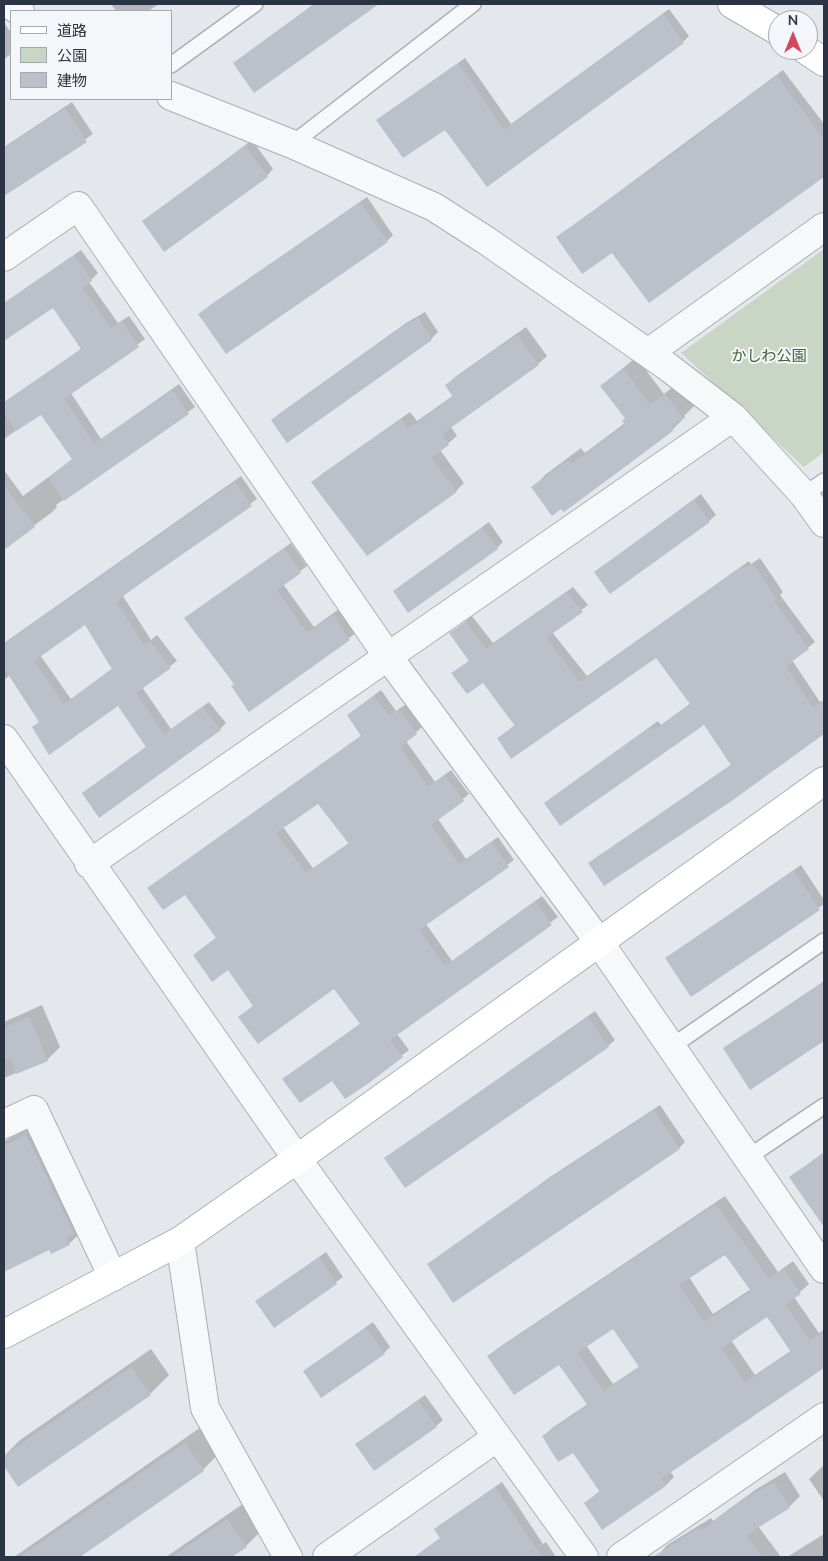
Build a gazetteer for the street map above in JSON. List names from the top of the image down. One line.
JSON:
{"parks":["かしわ公園"],"legend":["道路","公園","建物"],"north":"top"}
